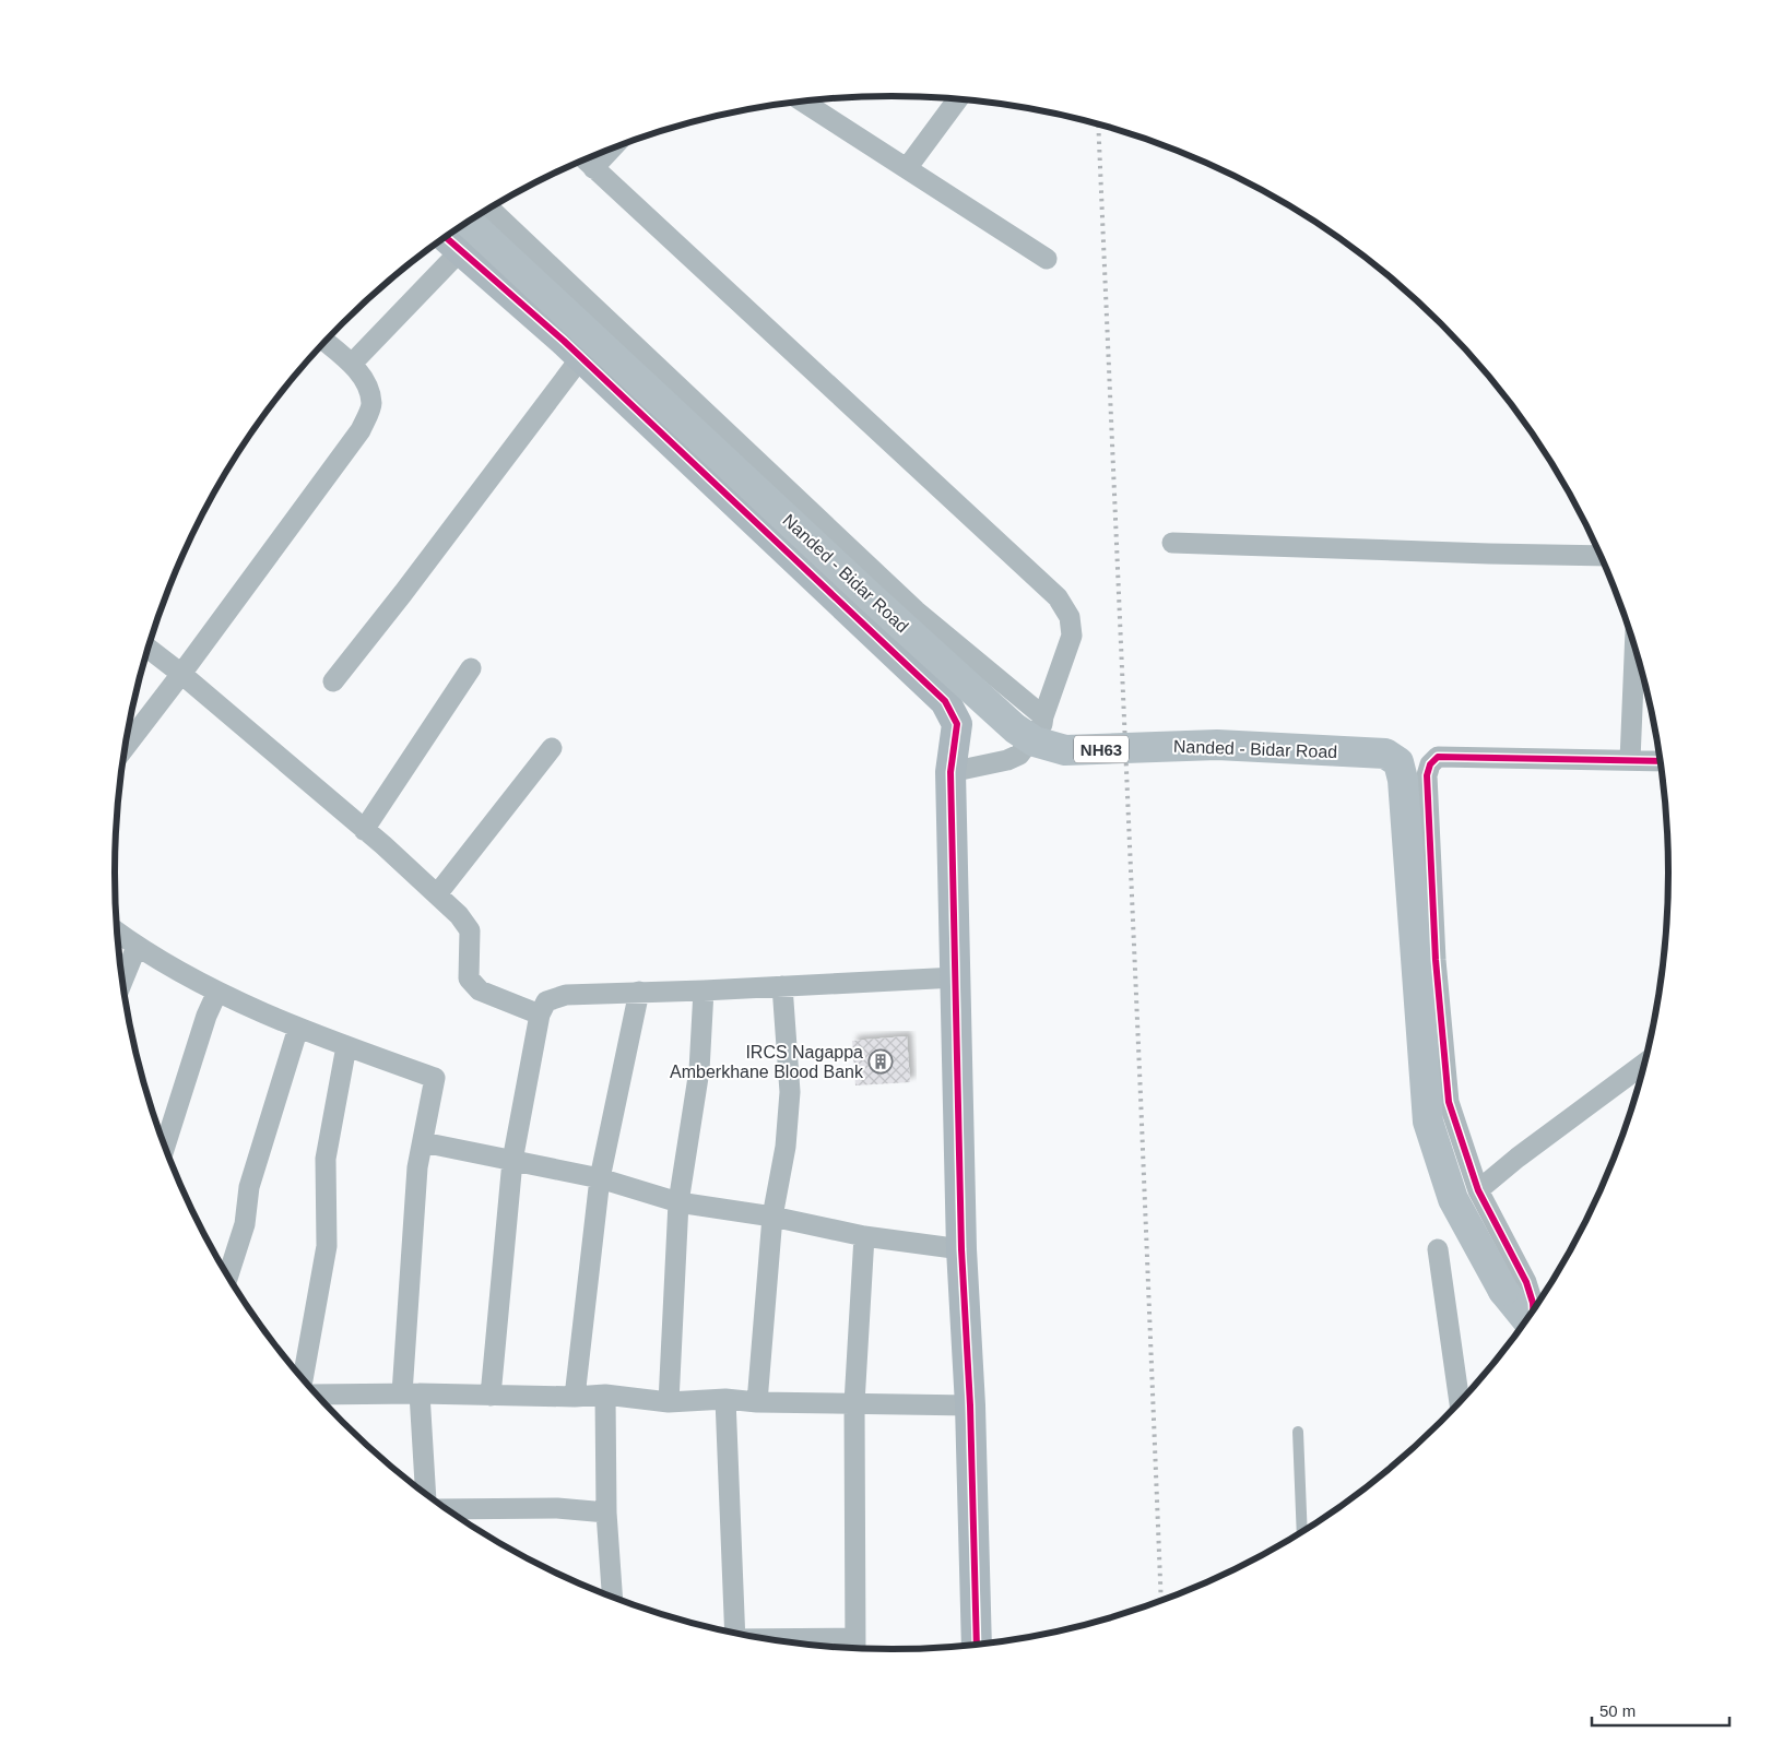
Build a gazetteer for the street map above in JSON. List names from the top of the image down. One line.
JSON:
{"streets":{"highway":["Nanded - Bidar Road","NH63"]},"places":{"building":["IRCS Nagappa Amberkhane Blood Bank"]},"scale_bar":"50 m"}
